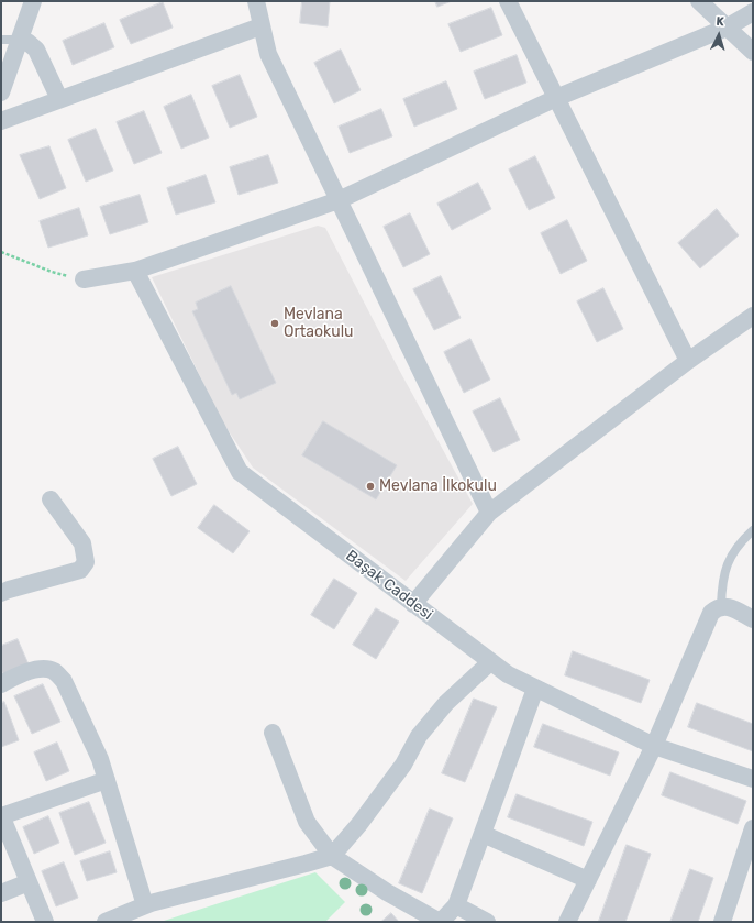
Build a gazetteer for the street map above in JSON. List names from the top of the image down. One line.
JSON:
{"streets":{"street":["Başak Caddesi"]},"places":["Mevlana Ortaokulu","Mevlana İlkokulu"],"north":"top"}
